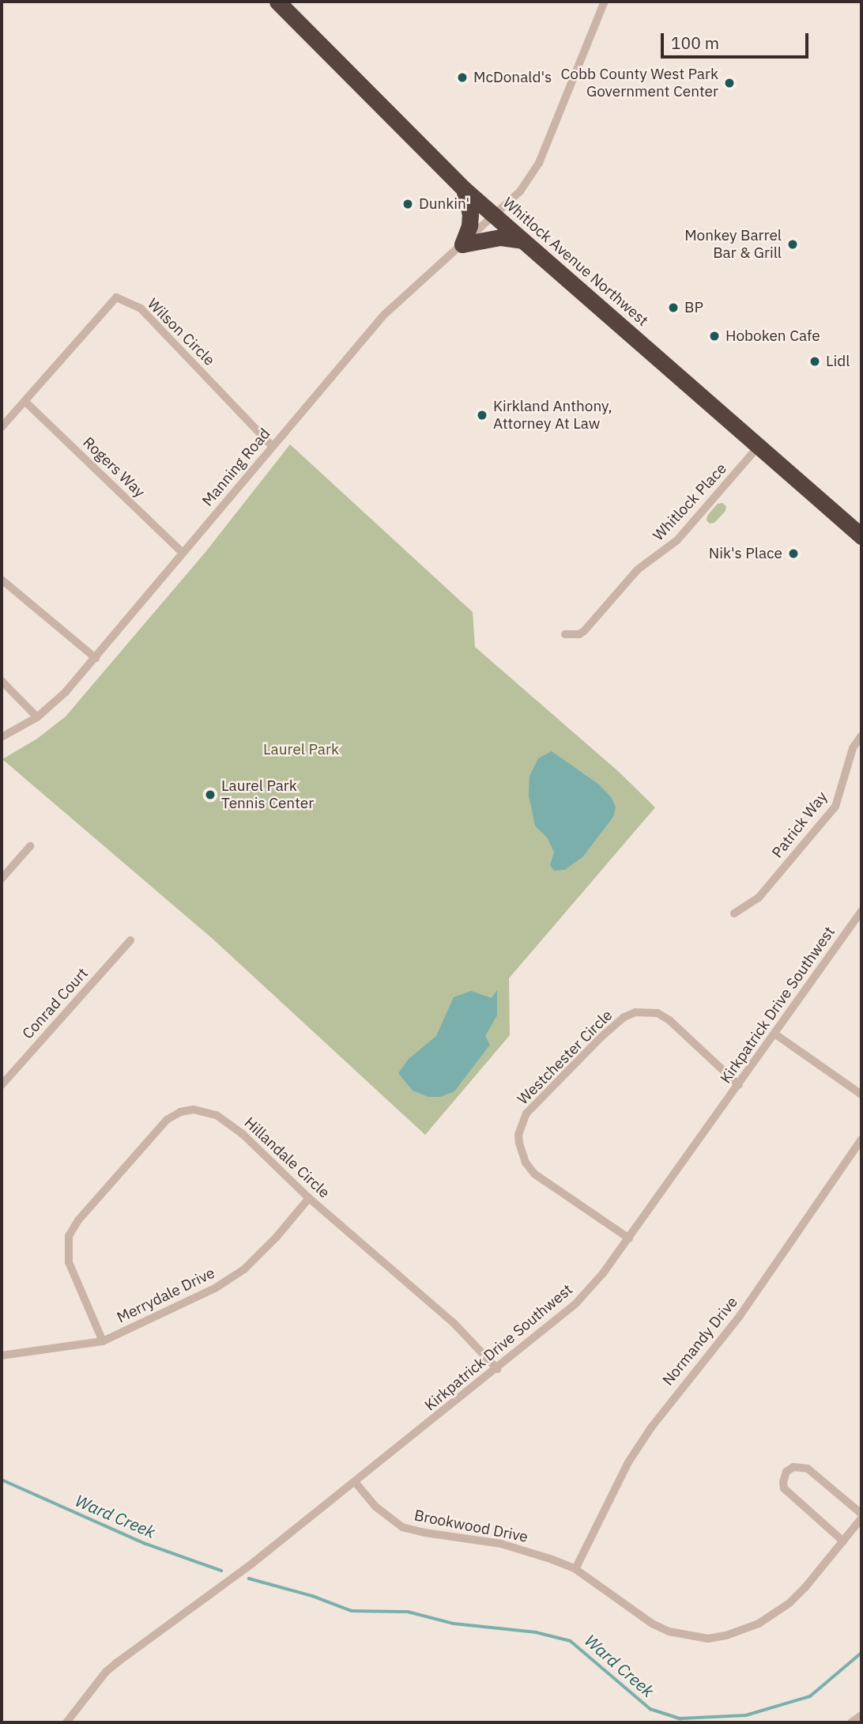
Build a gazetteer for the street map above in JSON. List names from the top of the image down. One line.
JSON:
{"streets":{"highway":["Whitlock Avenue Northwest"],"street":["Wilson Circle","Rogers Way","Manning Road","Whitlock Place","Patrick Way","Conrad Court","Kirkpatrick Drive Southwest","Westchester Circle","Hillandale Circle","Merrydale Drive","Normandy Drive","Brookwood Drive"]},"crossings":[["Whitlock Avenue Northwest","Manning Road"],["Whitlock Avenue Northwest","Whitlock Place"],["Wilson Circle","Rogers Way"],["Wilson Circle","Manning Road"],["Rogers Way","Manning Road"],["Kirkpatrick Drive Southwest","Westchester Circle"],["Kirkpatrick Drive Southwest","Hillandale Circle"],["Kirkpatrick Drive Southwest","Brookwood Drive"],["Hillandale Circle","Merrydale Drive"],["Normandy Drive","Brookwood Drive"]],"water":["Ward Creek"],"parks":["Laurel Park"],"places":["McDonald's","Cobb County West Park Government Center","Dunkin'","Monkey Barrel Bar & Grill","BP","Hoboken Cafe","Lidl","Kirkland Anthony, Attorney At Law","Nik's Place","Laurel Park Tennis Center"],"scale_bar":"100 m"}
